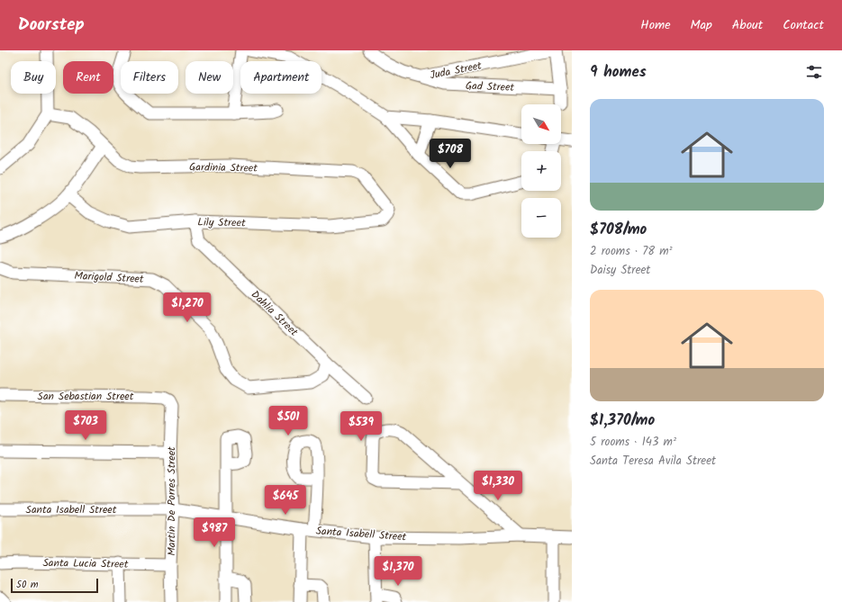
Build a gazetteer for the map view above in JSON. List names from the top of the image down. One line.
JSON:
{"streets":{"street":["Juda Street","Gad Street","Gardinia Street","Lily Street","Marigold Street","Dahlia Street","San Sebastian Street","Martin De Porres Street","Santa Isabell Street","Santa Lucia Street"]},"crossings":[["Juda Street","Gad Street"],["Gardinia Street","Lily Street"],["Lily Street","Dahlia Street"],["Marigold Street","Dahlia Street"],["San Sebastian Street","Martin De Porres Street"],["Martin De Porres Street","Santa Isabell Street"],["Martin De Porres Street","Santa Lucia Street"]],"scale_bar":"50 m","north":"bottom right","page":{"header":"Doorstep","nav":["Home","Map","About","Contact"],"heading":"9 homes","chip":["Buy","Rent","Filters","New","Apartment"],"list":[{"name":"$708/mo","note":"2 rooms · 78 m² · Daisy Street"},{"name":"$1,370/mo","note":"5 rooms · 143 m² · Santa Teresa Avila Street"}],"map_buttons":["+","−"],"price":["$708","$1,270","$501","$703","$539","$1,330","$645","$987","$1,370"],"scale":"50 m"}}
